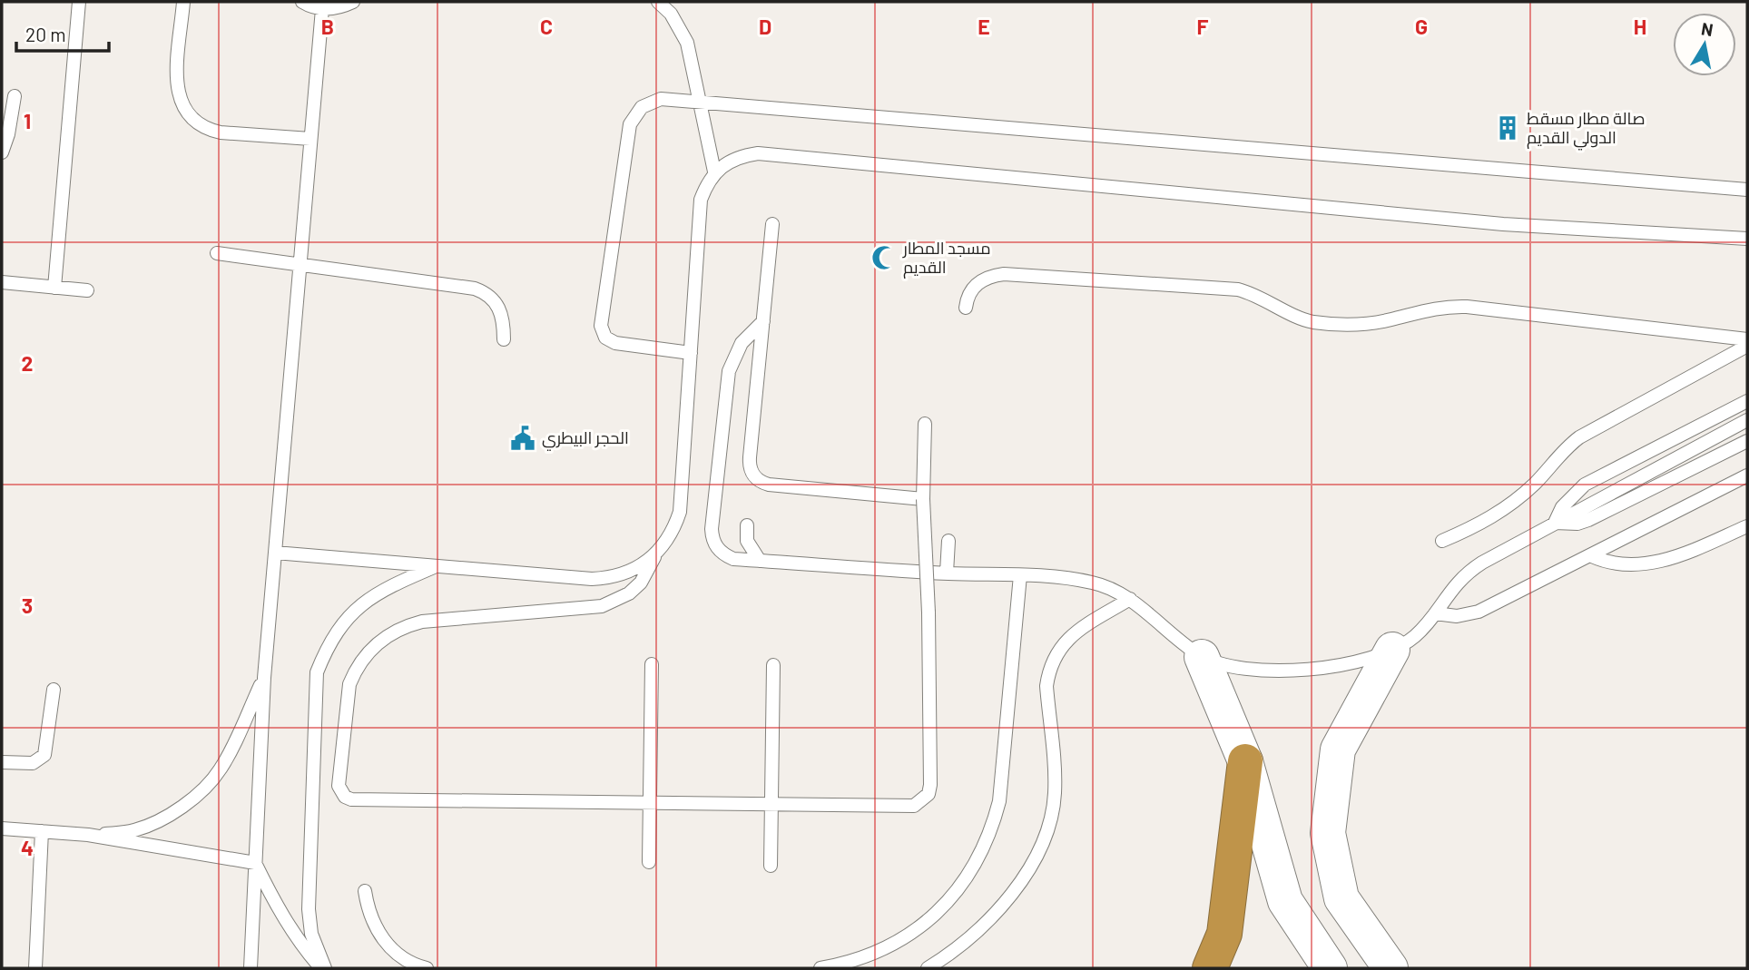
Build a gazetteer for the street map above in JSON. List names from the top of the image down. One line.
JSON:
{"places":{"building":["صالة مطار مسقط الدولي القديم"],"mosque":["مسجد المطار القديم"],"public building":["الحجر البيطري"]},"scale_bar":"20 m","north":"top","grid":{"columns":["B","C","D","E","F","G","H"],"rows":["1","2","3","4"]}}
